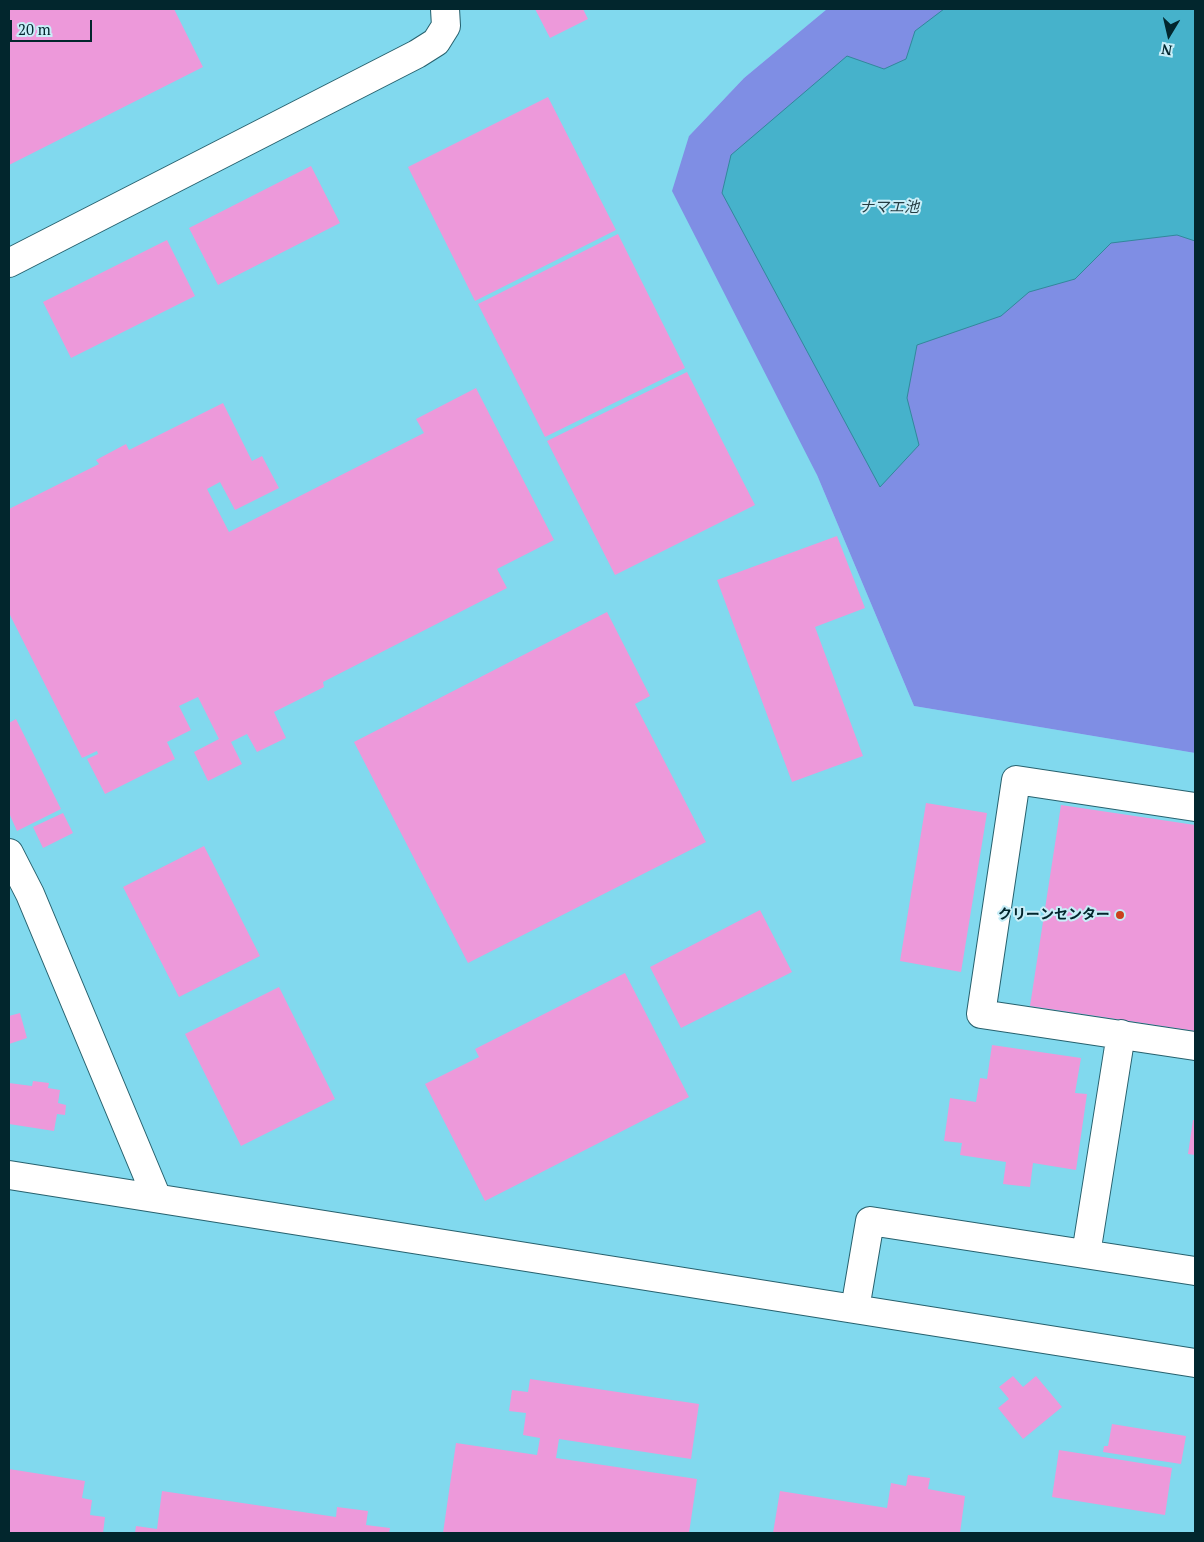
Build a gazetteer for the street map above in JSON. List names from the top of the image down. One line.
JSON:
{"water":["ナマエ池"],"places":["クリーンセンター"],"scale_bar":"20 m","north":"bottom"}
